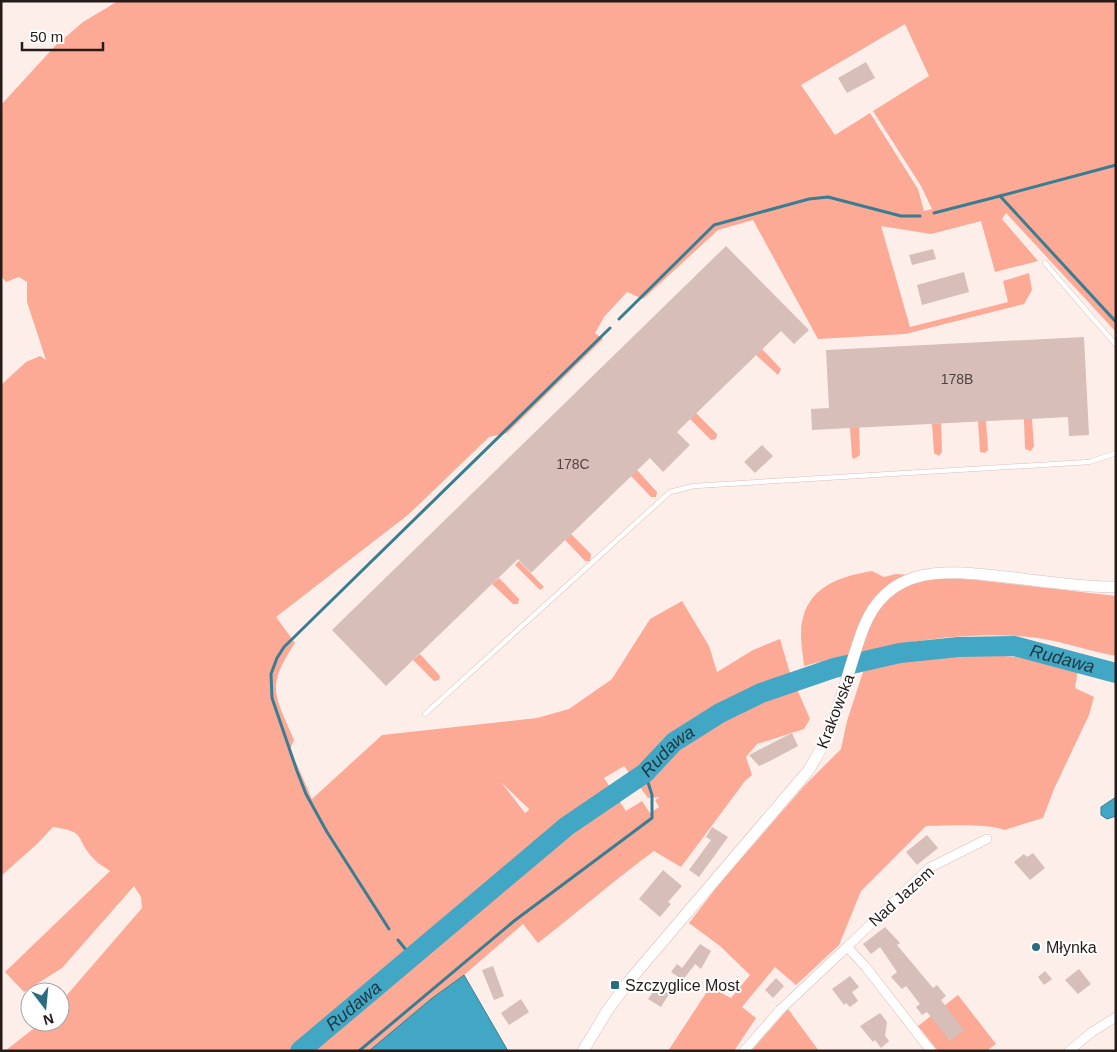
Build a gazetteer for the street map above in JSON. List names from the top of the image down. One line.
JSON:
{"streets":{"street":["Krakowska","Nad Jazem"]},"water":["Rudawa"],"places":{"other":["Młynka"],"transit":["Szczyglice Most"]},"house_numbers":["178B","178C"],"scale_bar":"50 m","north":"bottom"}
